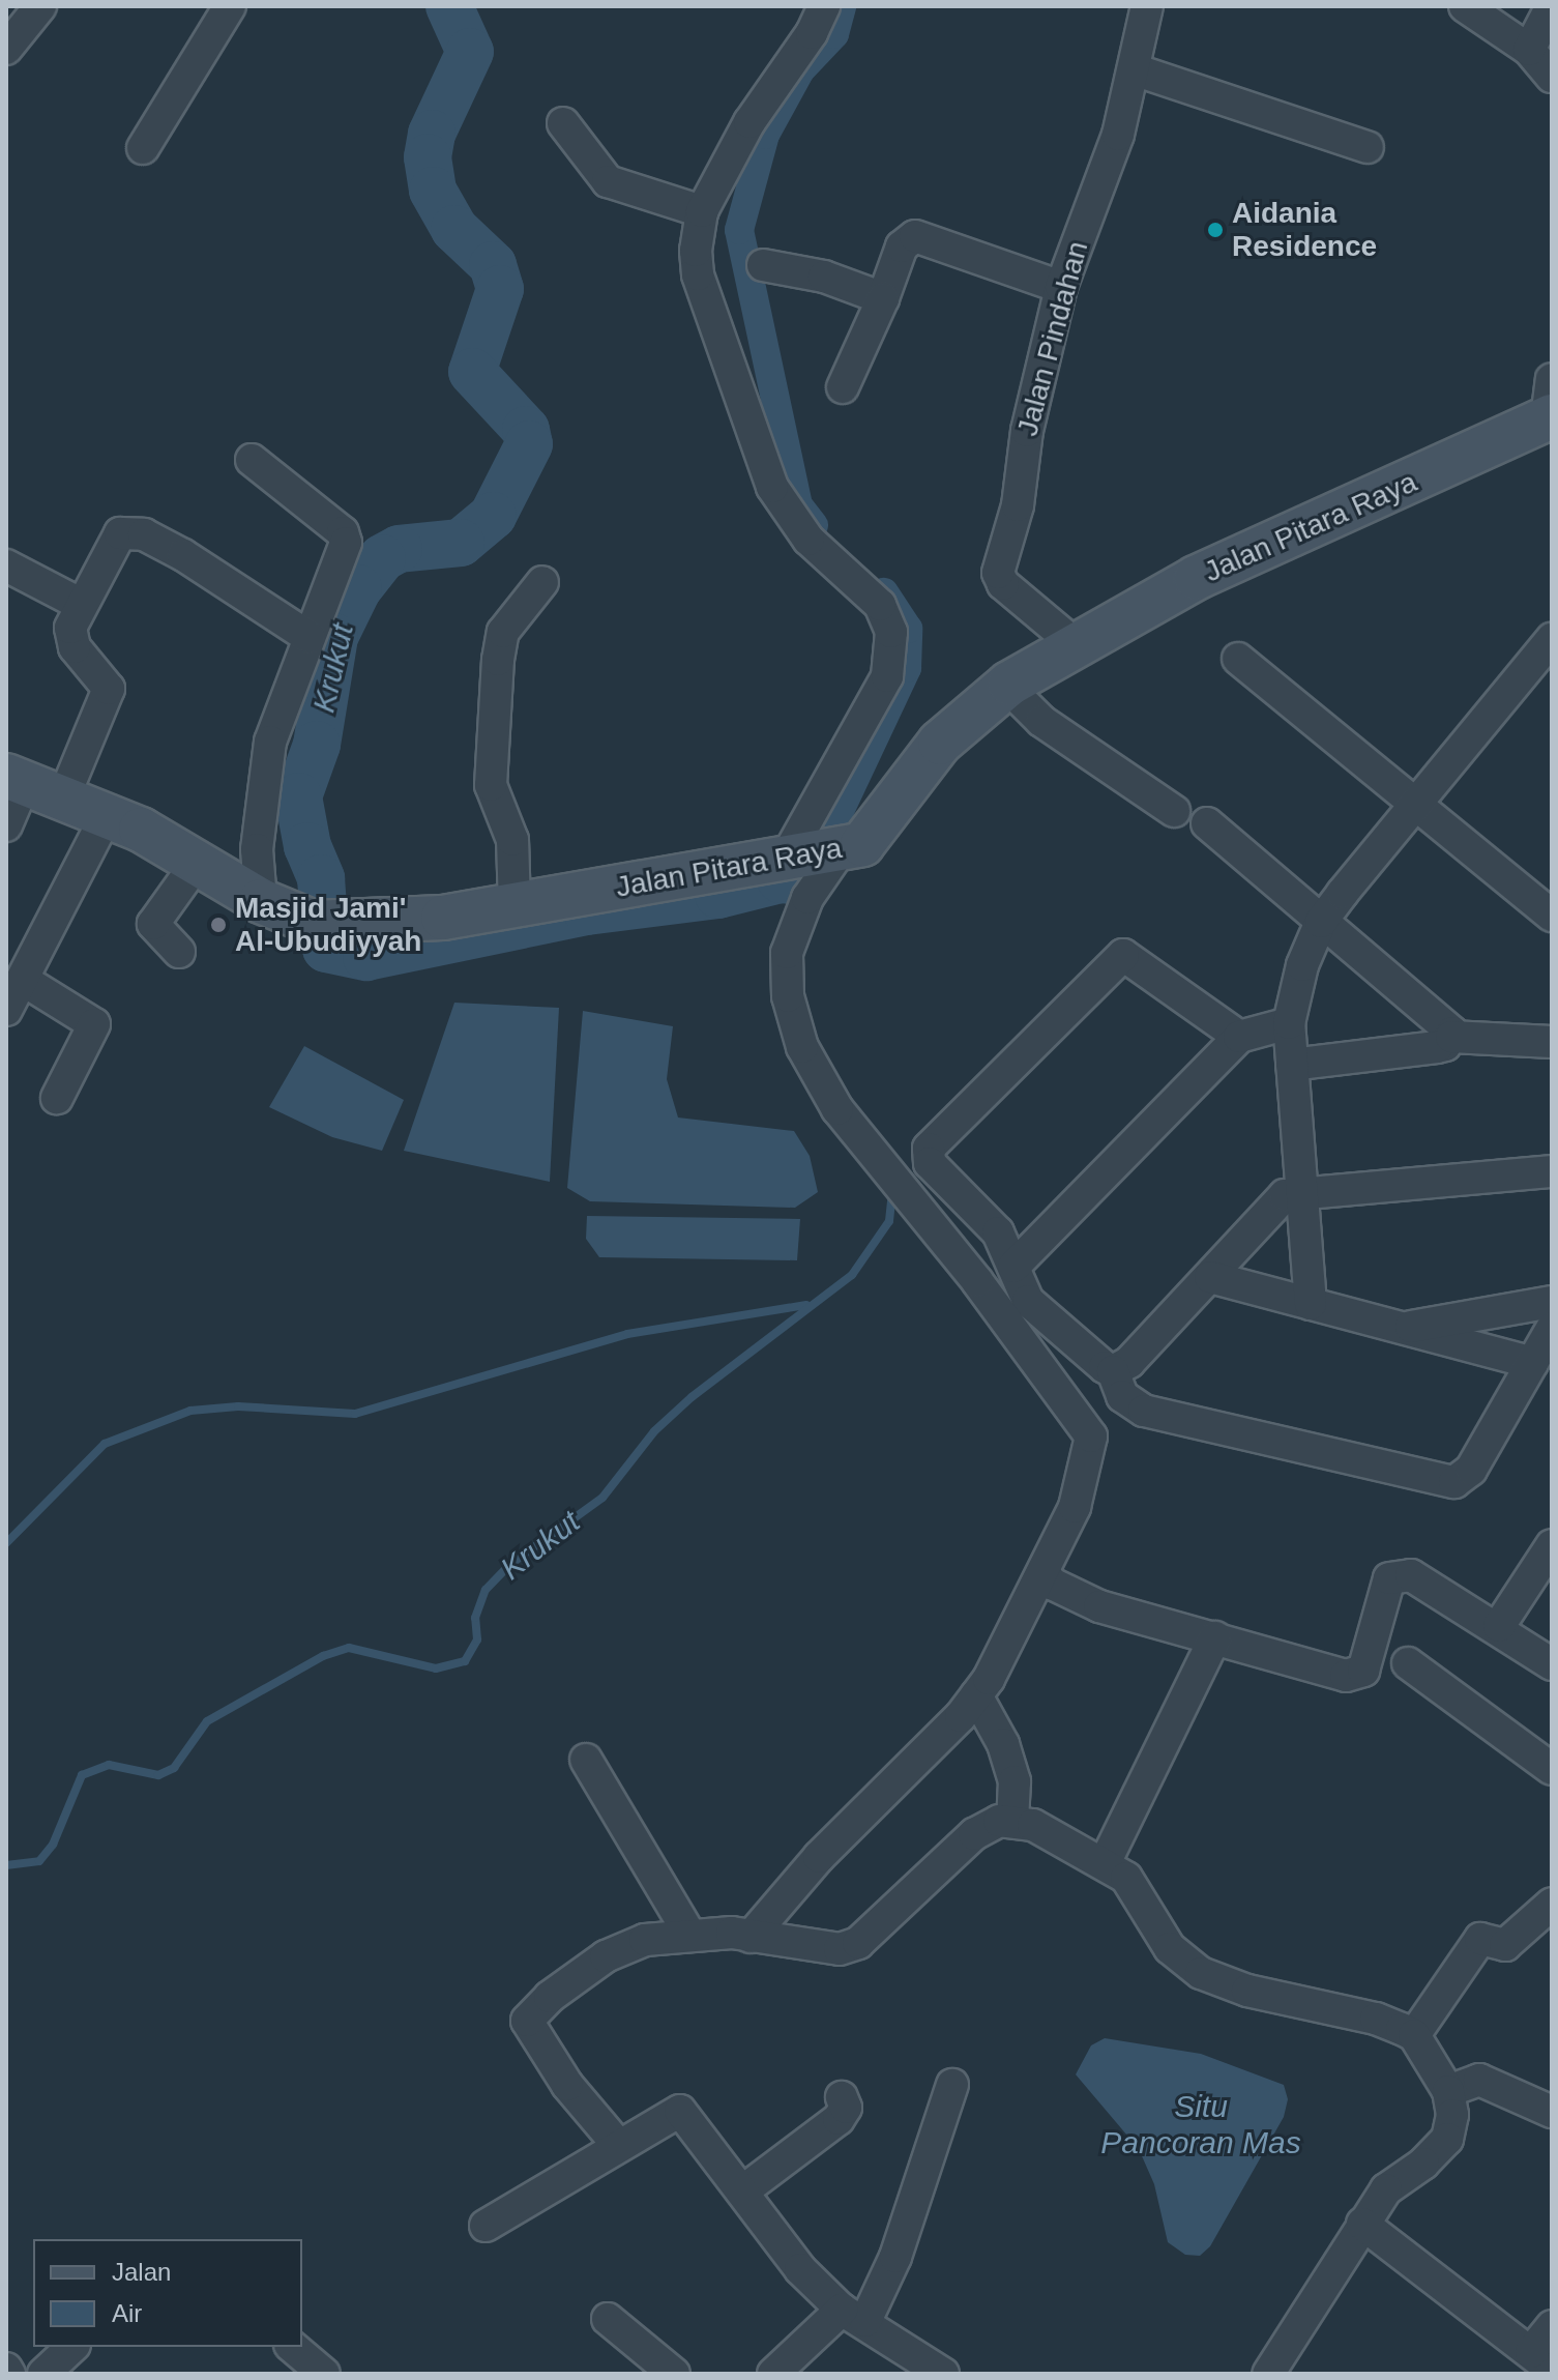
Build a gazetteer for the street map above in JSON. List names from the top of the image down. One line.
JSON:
{"streets":{"main road":["Jalan Pitara Raya"],"street":["Jalan Pindahan"]},"crossings":[["Jalan Pindahan","Jalan Pitara Raya"]],"water":["Krukut","Situ Pancoran Mas"],"places":["Aidania Residence","Masjid Jami' Al-Ubudiyyah"],"legend":["Jalan","Air"]}
